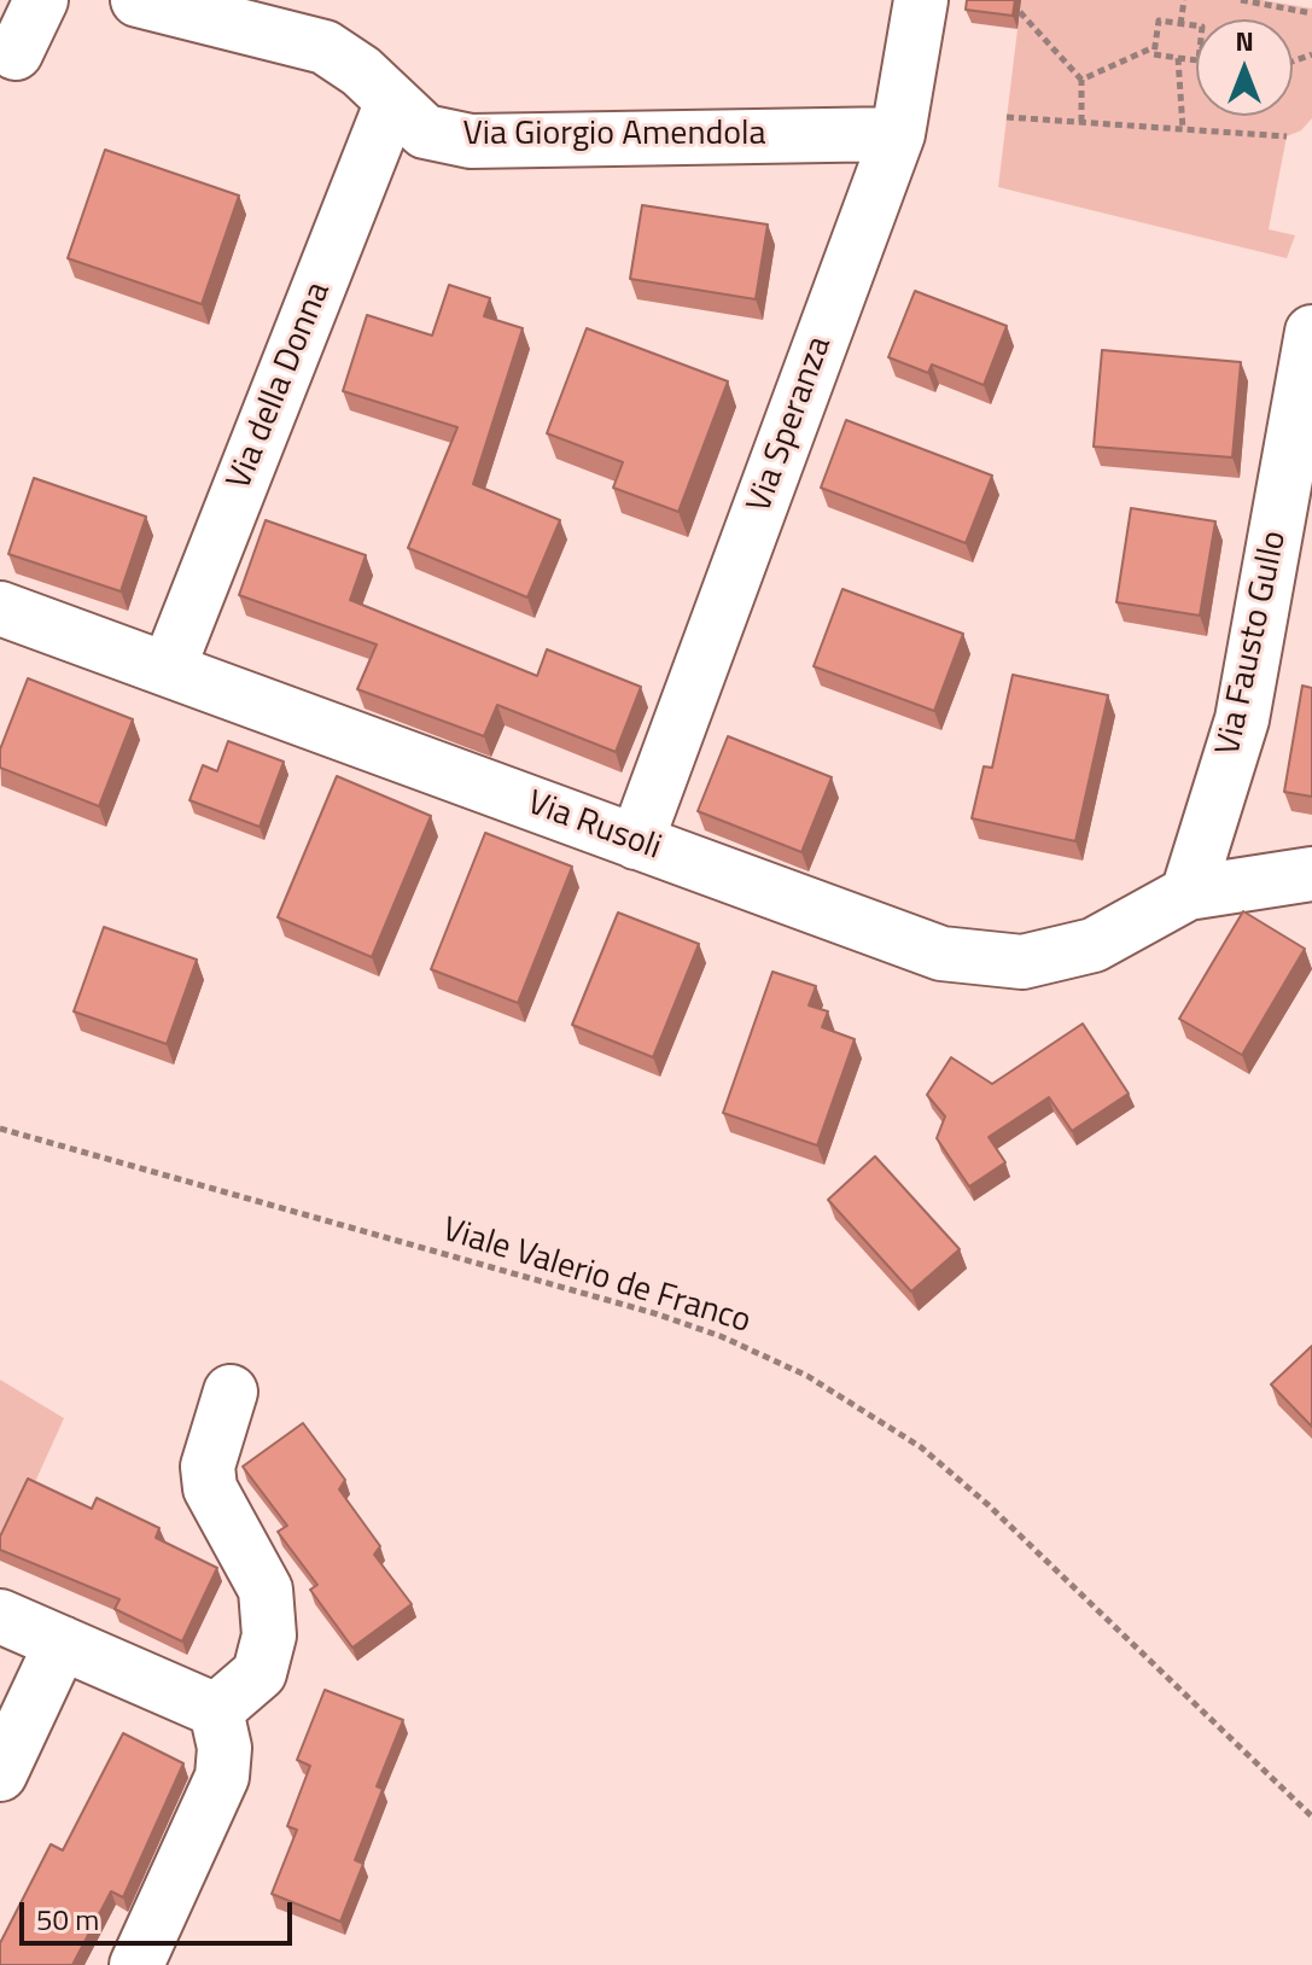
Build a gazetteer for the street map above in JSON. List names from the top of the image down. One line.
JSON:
{"streets":{"street":["Via Giorgio Amendola","Via della Donna","Via Speranza","Via Fausto Gullo","Via Rusoli"],"path":["Viale Valerio de Franco"]},"crossings":[["Via Giorgio Amendola","Via della Donna"],["Via Giorgio Amendola","Via Speranza"],["Via della Donna","Via Rusoli"],["Via Speranza","Via Rusoli"],["Via Fausto Gullo","Via Rusoli"]],"scale_bar":"50 m","north":"top"}
